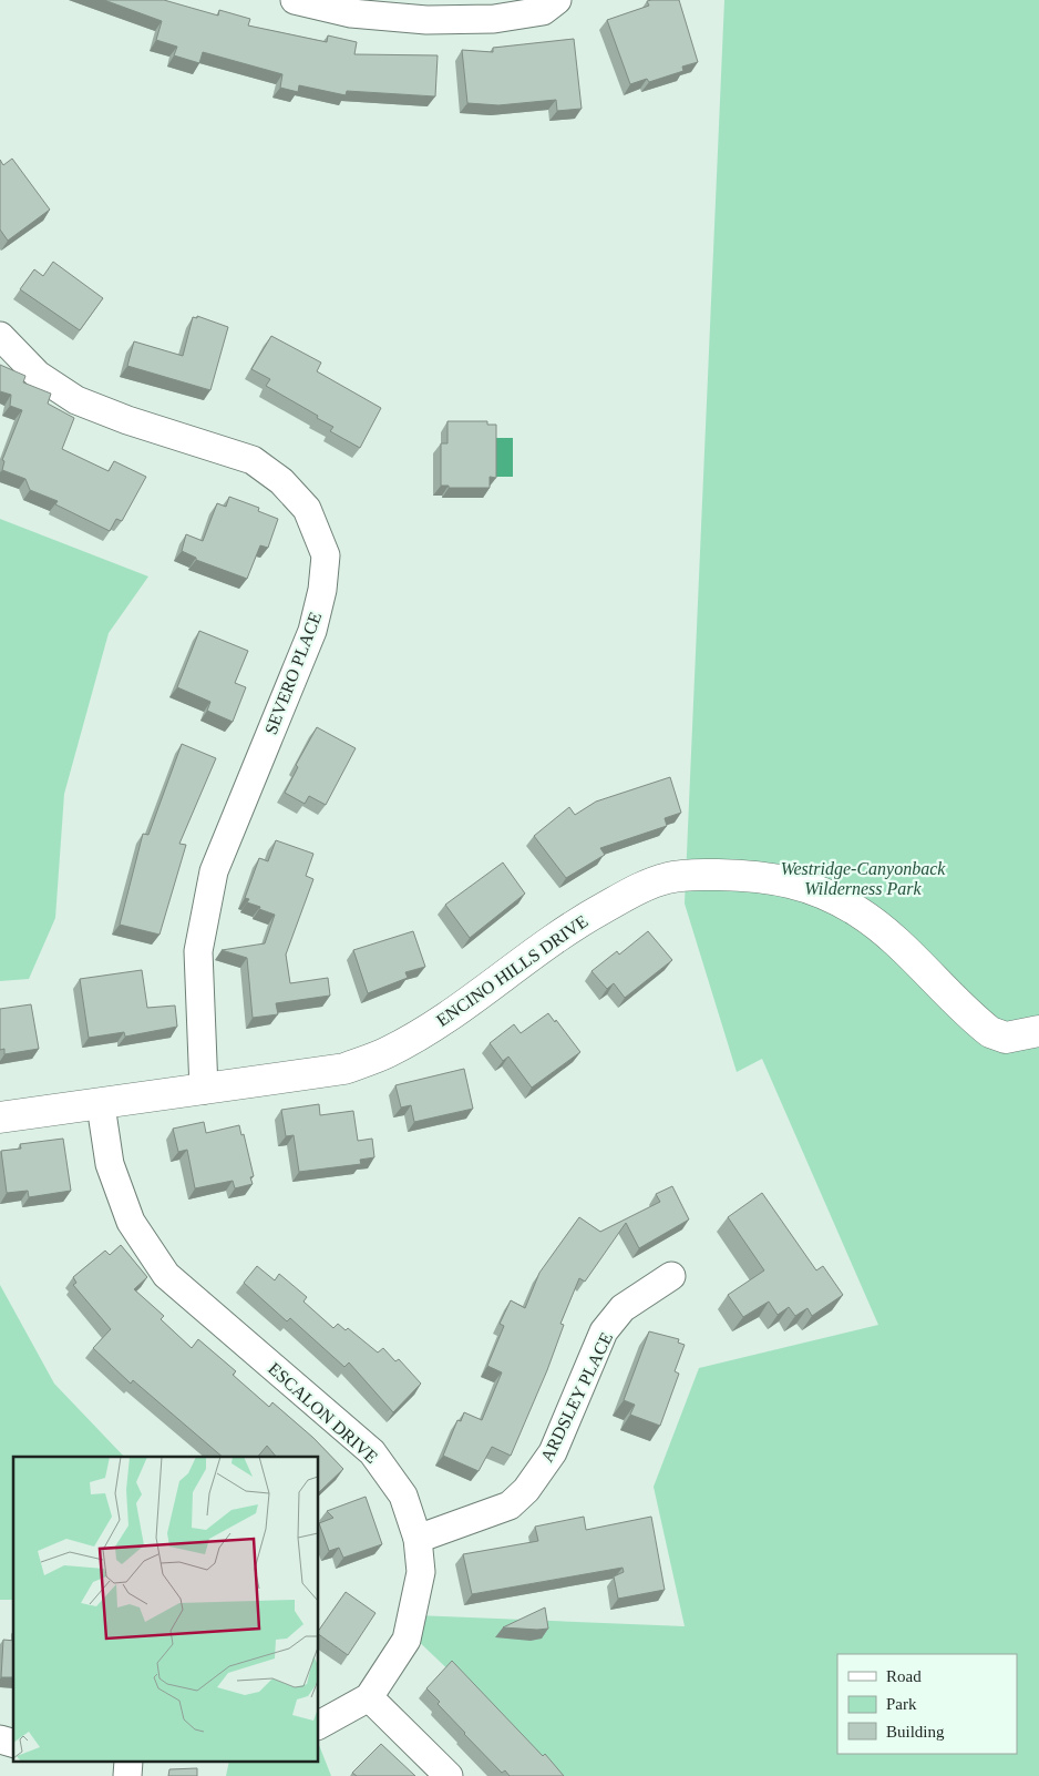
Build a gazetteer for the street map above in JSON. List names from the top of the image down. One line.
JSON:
{"streets":{"main road":["ENCINO HILLS DRIVE"],"street":["SEVERO PLACE","ARDSLEY PLACE","ESCALON DRIVE"]},"crossings":[["SEVERO PLACE","ENCINO HILLS DRIVE"],["ENCINO HILLS DRIVE","ESCALON DRIVE"],["ARDSLEY PLACE","ESCALON DRIVE"]],"parks":["Westridge-Canyonback Wilderness Park"],"legend":["Road","Park","Building"]}
